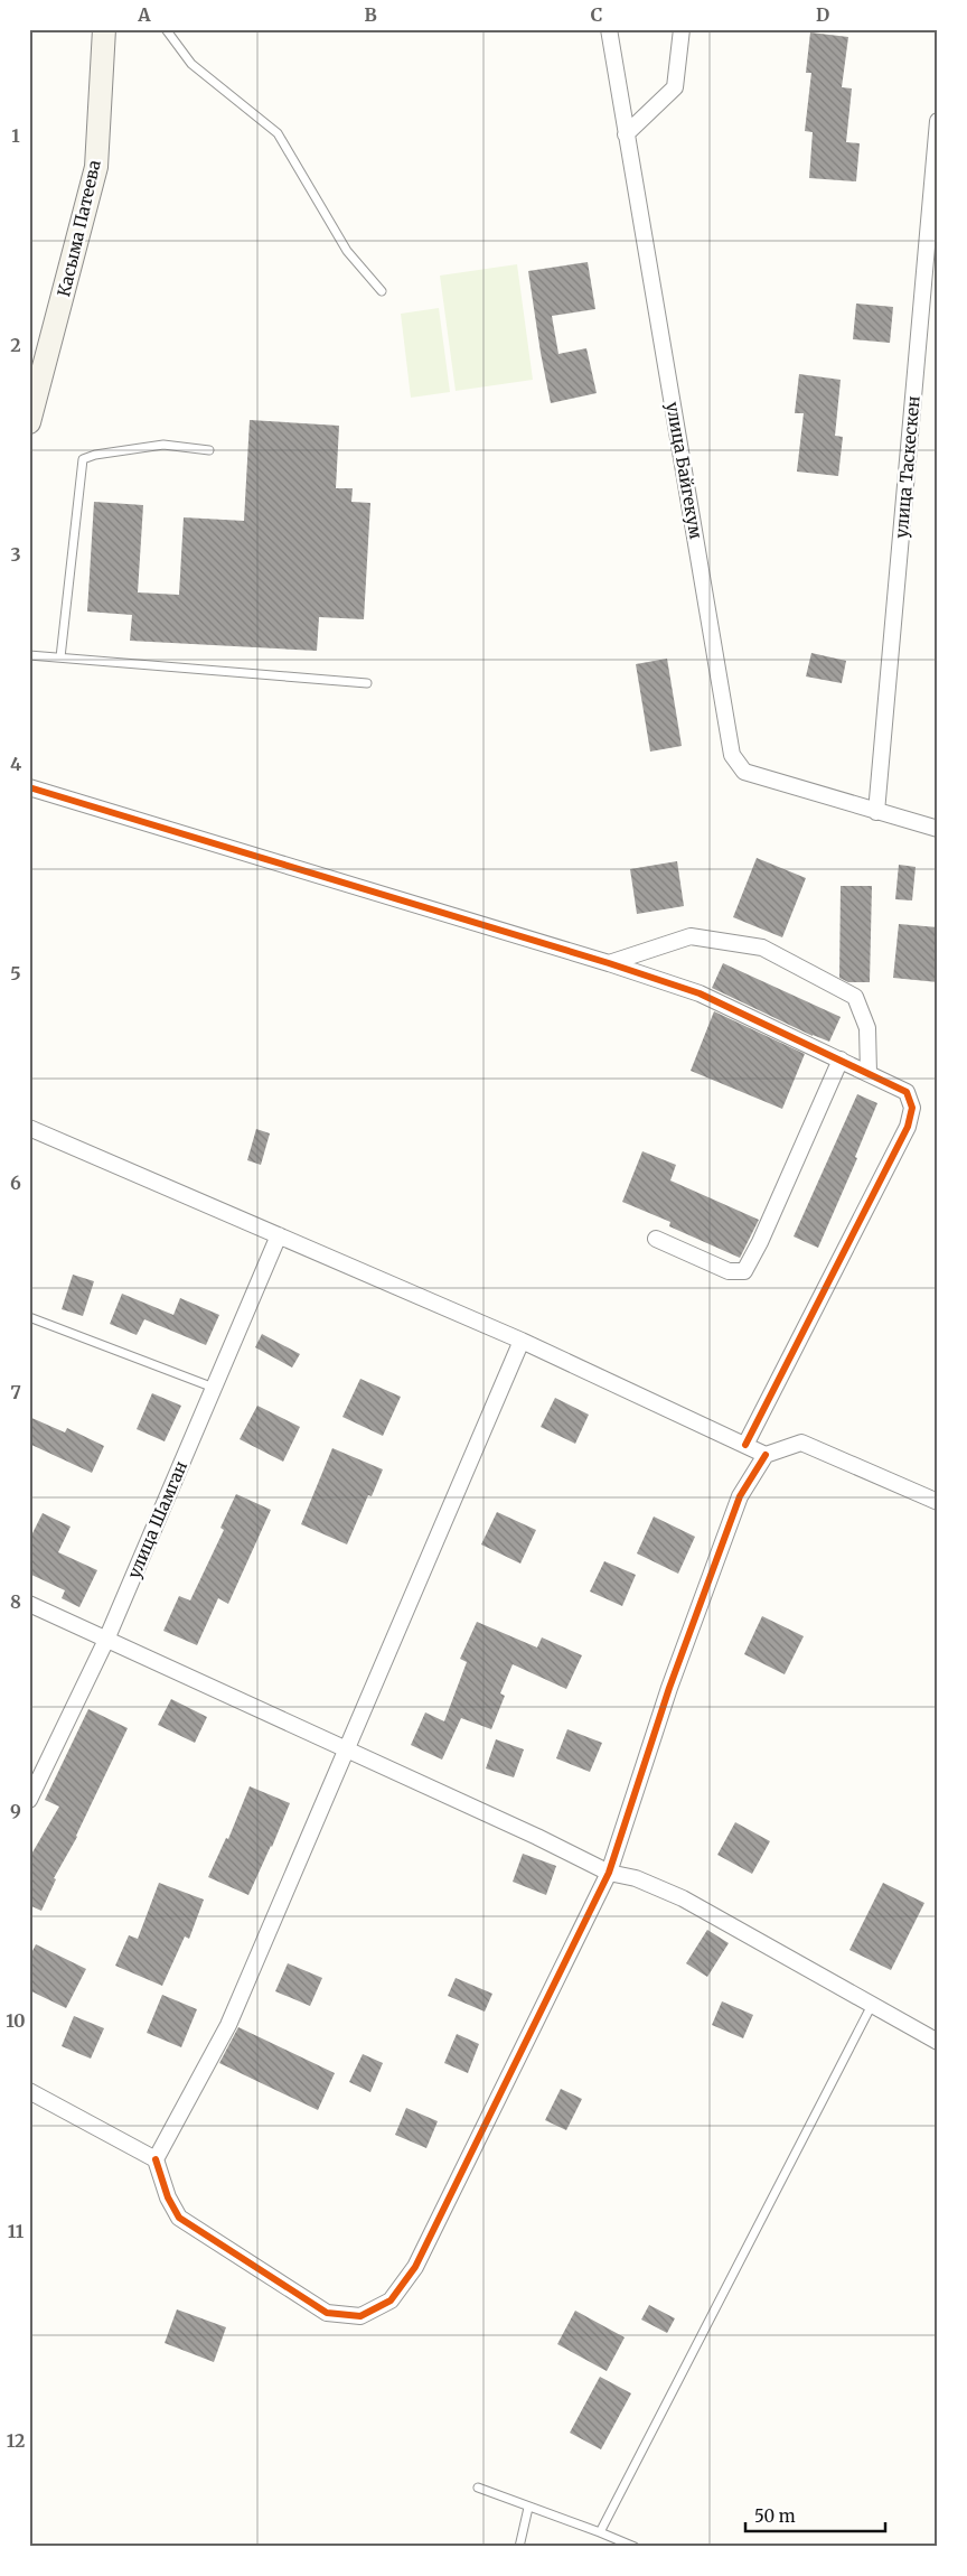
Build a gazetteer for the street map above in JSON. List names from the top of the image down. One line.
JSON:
{"streets":{"main road":["Касыма Патеева"],"street":["улица Таскескен","улица Байгекум","улица Шамган"]},"crossings":[["улица Таскескен","улица Байгекум"]],"scale_bar":"50 m","grid":{"columns":["A","B","C","D"],"rows":["1","2","3","4","5","6","7","8","9","10","11","12"]}}
